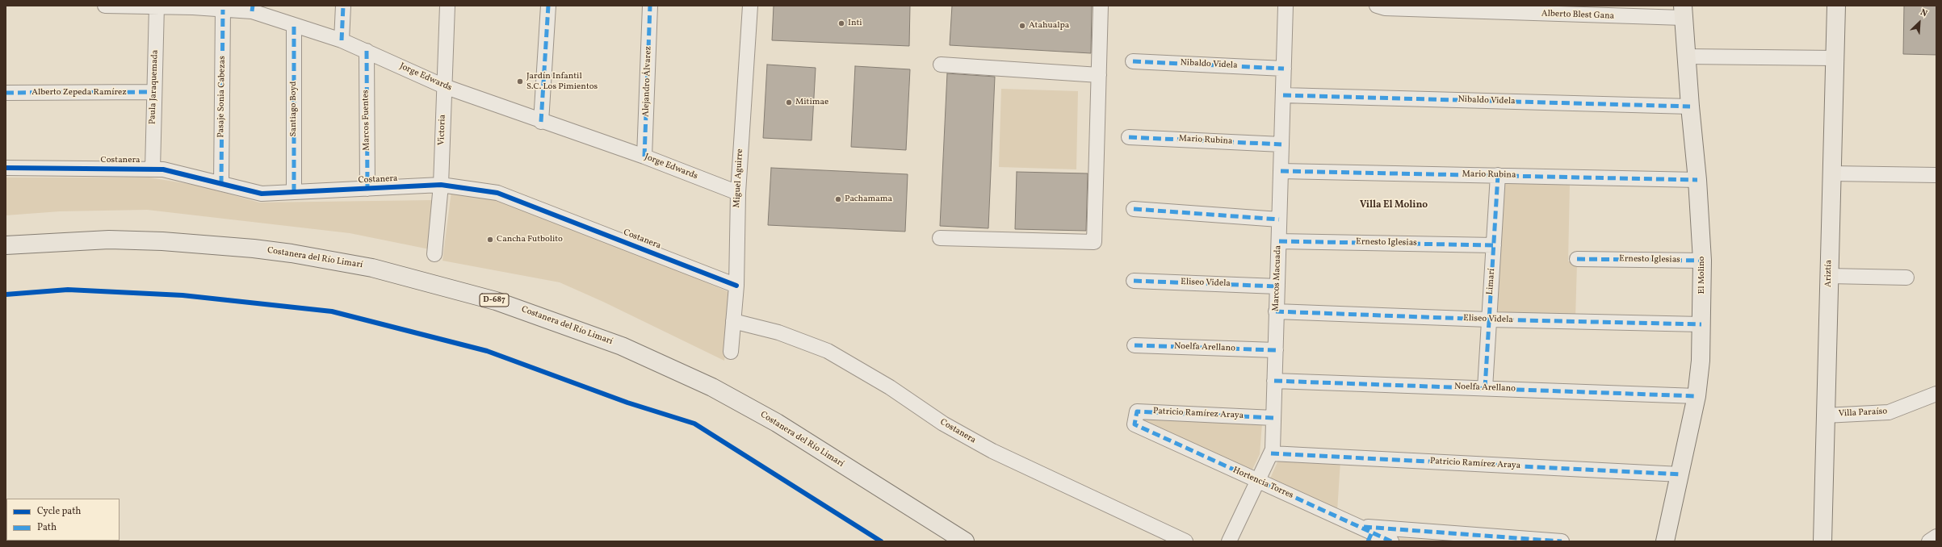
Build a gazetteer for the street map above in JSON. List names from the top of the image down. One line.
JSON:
{"streets":{"main road":["Costanera del Río Limarí","Ariztía","El Molino","D-687"],"street":["Alberto Blest Gana","Nibaldo Videla","Jorge Edwards","Alejandro Álvarez","Paula Jaraquemada","Alberto Zepeda Ramírez","Pasaje Sonia Cabezas","Santiago Boyd","Marcos Fuentes","Victoria","Mario Rubina","Costanera","Miguel Aguirre","Ernesto Iglesias","Marcos Macuada","Limarí","Eliseo Videla","Noelfa Arellano","Villa Paraíso","Patricio Ramírez Araya","Hortencia Torres"]},"crossings":[["Alberto Blest Gana","El Molino"],["Nibaldo Videla","El Molino"],["Nibaldo Videla","Marcos Macuada"],["Jorge Edwards","Alejandro Álvarez"],["Jorge Edwards","Paula Jaraquemada"],["Jorge Edwards","Pasaje Sonia Cabezas"],["Jorge Edwards","Santiago Boyd"],["Jorge Edwards","Marcos Fuentes"],["Jorge Edwards","Victoria"],["Jorge Edwards","Miguel Aguirre"],["Paula Jaraquemada","Alberto Zepeda Ramírez"],["Paula Jaraquemada","Costanera"],["Pasaje Sonia Cabezas","Costanera"],["Santiago Boyd","Costanera"],["Marcos Fuentes","Costanera"],["Victoria","Costanera"],["Mario Rubina","El Molino"],["Mario Rubina","Marcos Macuada"],["Mario Rubina","Limarí"],["Costanera","Miguel Aguirre"],["Ernesto Iglesias","El Molino"],["Ernesto Iglesias","Marcos Macuada"],["Ernesto Iglesias","Limarí"],["Ariztía","Villa Paraíso"],["El Molino","Eliseo Videla"],["El Molino","Noelfa Arellano"],["El Molino","Patricio Ramírez Araya"],["Marcos Macuada","Eliseo Videla"],["Marcos Macuada","Noelfa Arellano"],["Marcos Macuada","Patricio Ramírez Araya"],["Marcos Macuada","Hortencia Torres"],["Limarí","Eliseo Videla"],["Limarí","Noelfa Arellano"],["Patricio Ramírez Araya","Hortencia Torres"]],"districts":["Villa El Molino"],"places":["Inti","Atahualpa","Jardín Infantil S.C. Los Pimientos","Mitimae","Pachamama","Cancha Futbolito"],"legend":["Cycle path","Path"],"north":"top right"}
